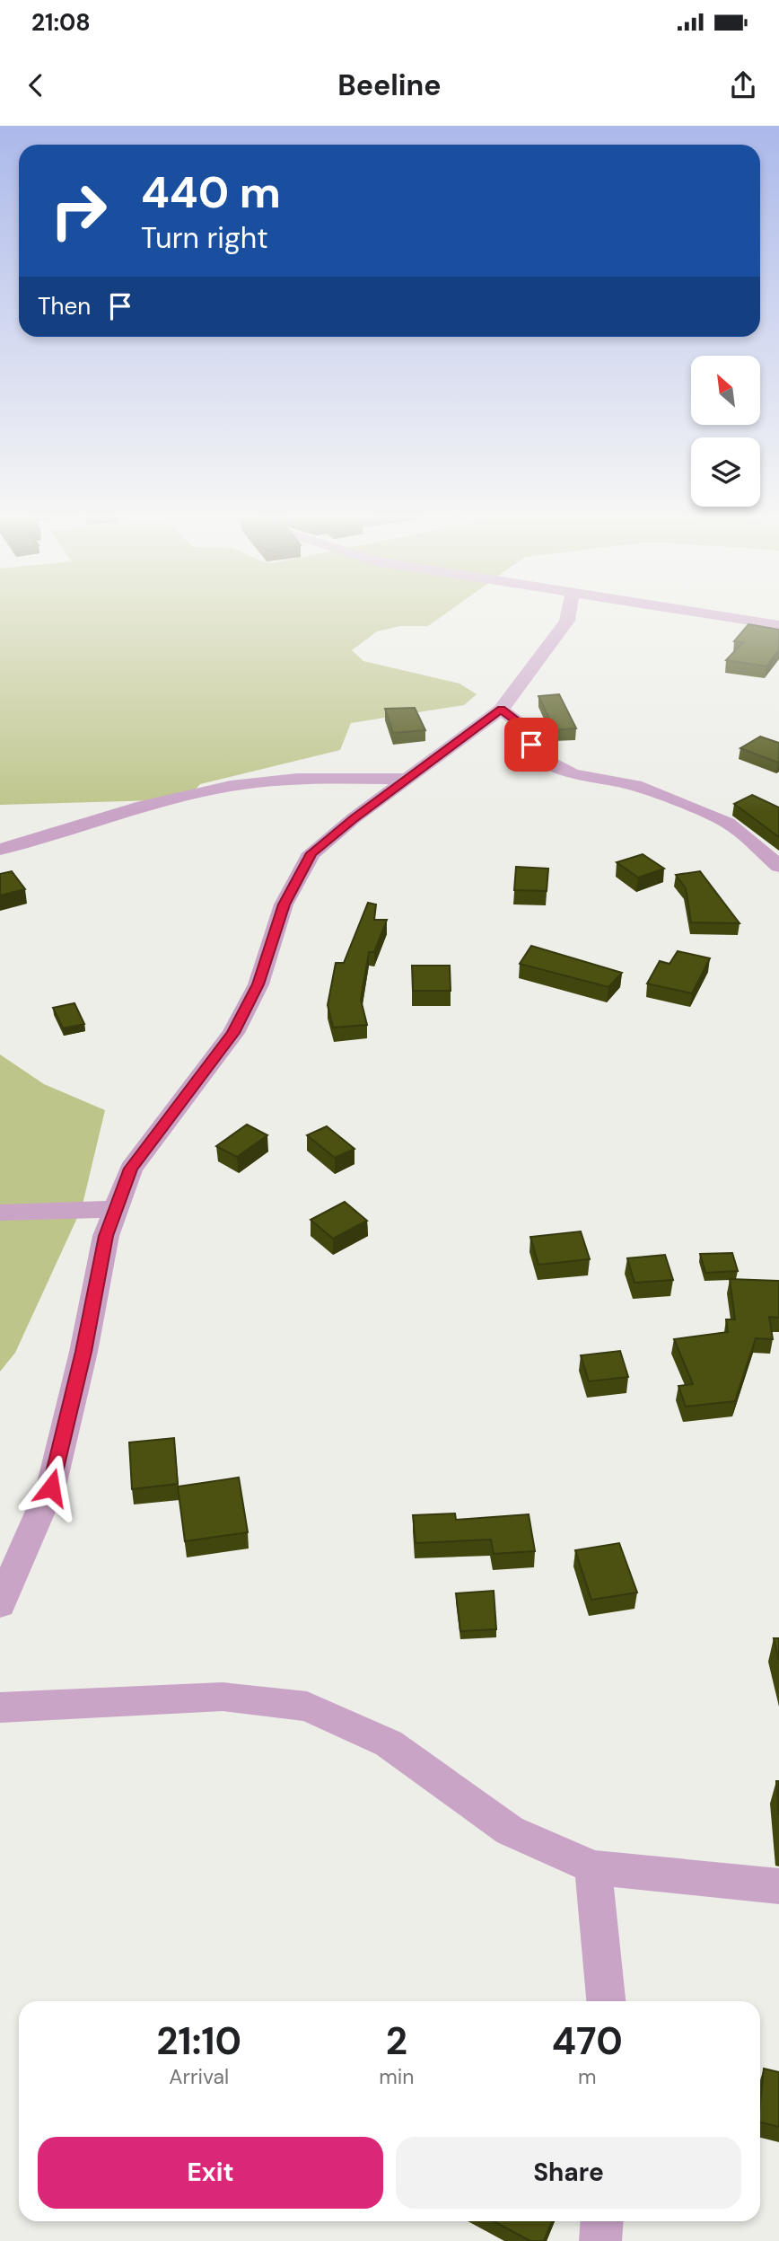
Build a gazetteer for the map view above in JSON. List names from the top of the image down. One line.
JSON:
{"north":"top left","page":{"status":"21:08","header":"Beeline","turn":["440 m","Turn right"],"then":"Then","eta":["21:10","Arrival","2","min","470","m"],"buttons":["Exit","Share"]}}
